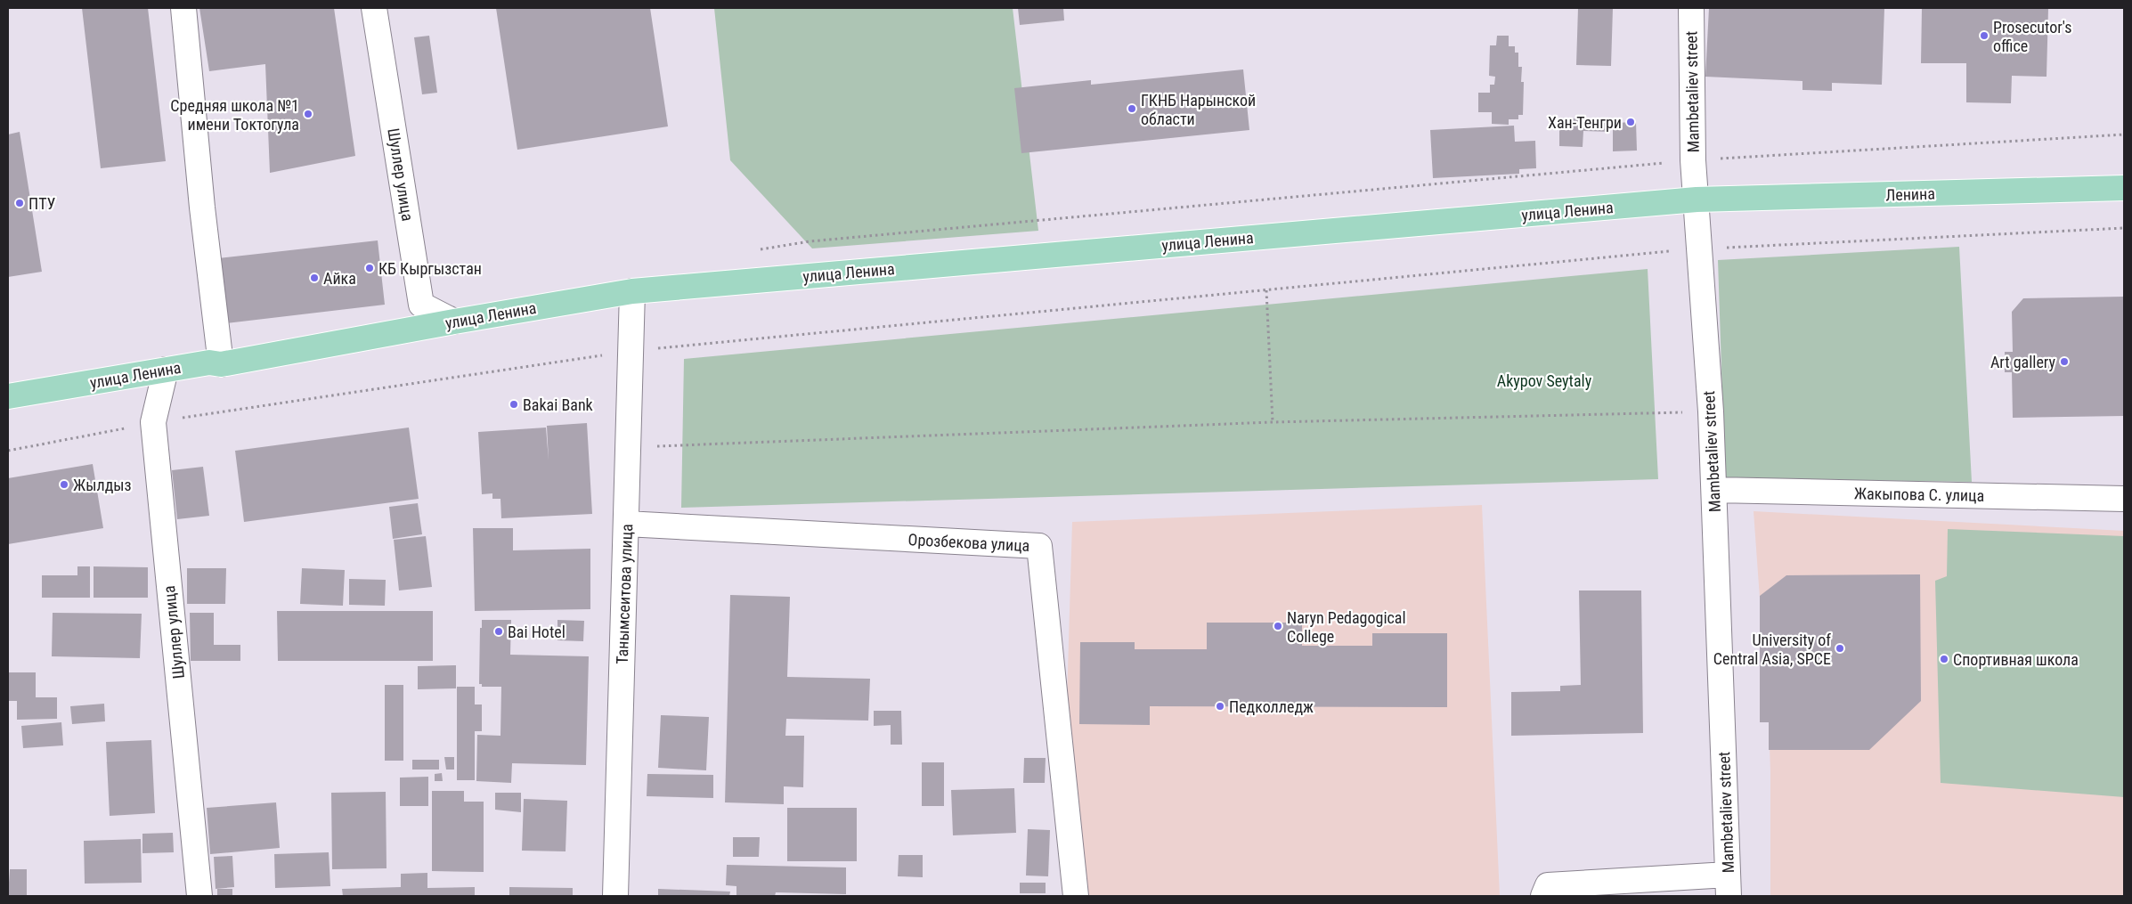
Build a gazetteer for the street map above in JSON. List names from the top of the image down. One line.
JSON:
{"streets":{"main road":["Ленина","улица Ленина"],"street":["Mambetaliev street","Шуллер улица","Жакыпова С. улица","Орозбекова улица","Танымсеитова улица"]},"crossings":[["Mambetaliev street","Ленина"],["Mambetaliev street","улица Ленина"],["Mambetaliev street","Жакыпова С. улица"],["Шуллер улица","улица Ленина"],["Ленина","улица Ленина"],["улица Ленина","Танымсеитова улица"],["Орозбекова улица","Танымсеитова улица"]],"parks":["Akypov Seytaly"],"places":["Prosecutor's office","ГКНБ Нарынской области","Средняя школа №1 имени Токтогула","Хан-Тенгри","ПТУ","КБ Кыргызстан","Айка","Art gallery","Bakai Bank","Жылдыз","Naryn Pedagogical College","Bai Hotel","University of Central Asia, SPCE","Спортивная школа","Педколледж"]}
